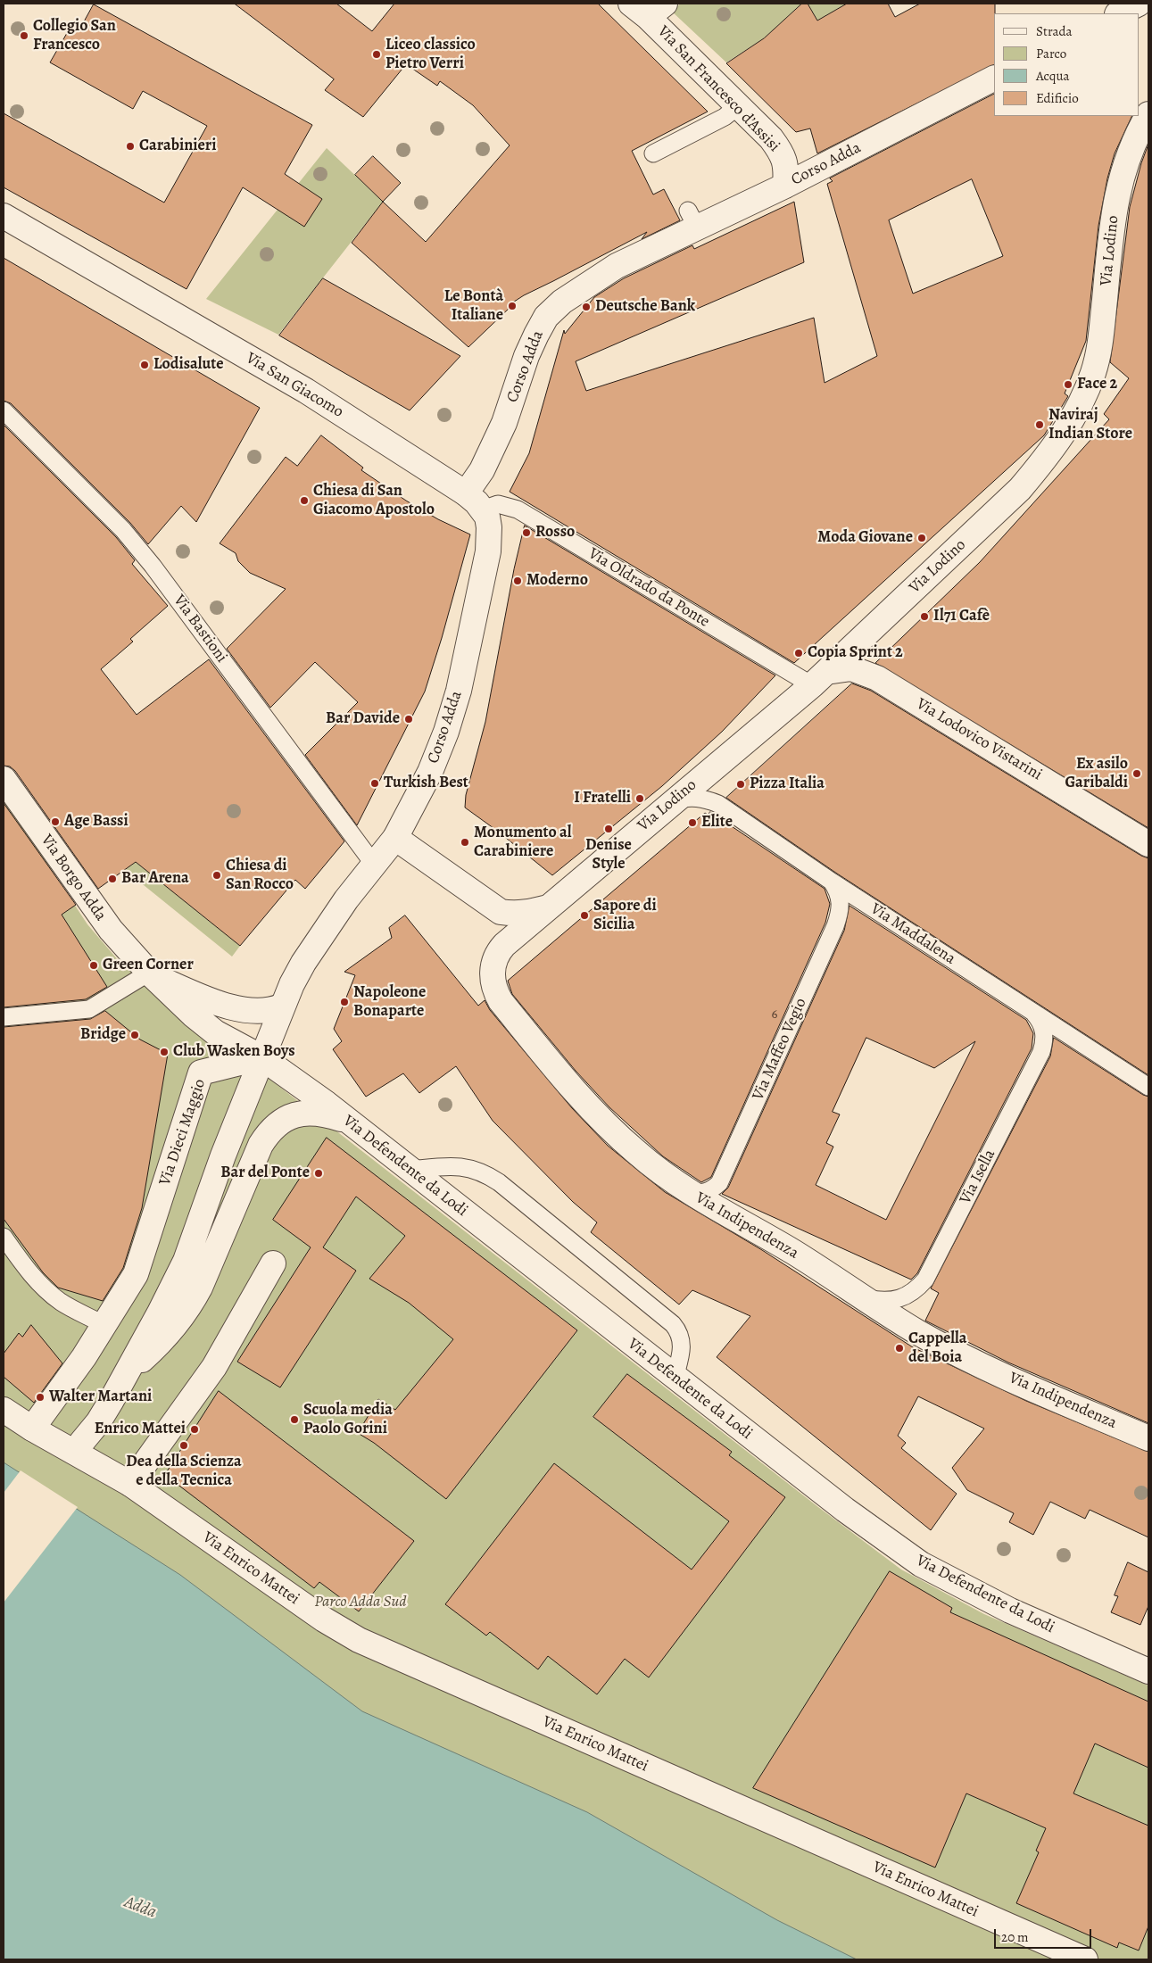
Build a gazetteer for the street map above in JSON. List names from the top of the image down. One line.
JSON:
{"streets":{"street":["Via San Francesco d’Assisi","Corso Adda","Via Lodino","Via San Giacomo","Via Lodovico Vistarini","Via Borgo Adda","Via Dieci Maggio","Via Defendente da Lodi","Via Indipendenza","Via Enrico Mattei"],"lane":["Via Oldrado da Ponte","Via Bastioni","Via Maddalena","Via Maffeo Vegio","Via Isella"]},"crossings":[["Via San Francesco d’Assisi","Corso Adda"],["Corso Adda","Via San Giacomo"],["Corso Adda","Via Oldrado da Ponte"],["Corso Adda","Via Bastioni"],["Corso Adda","Via Borgo Adda"],["Corso Adda","Via Dieci Maggio"],["Corso Adda","Via Defendente da Lodi"],["Via Lodino","Via Oldrado da Ponte"],["Via Lodino","Via Lodovico Vistarini"],["Via Lodino","Via Maddalena"],["Via Lodino","Via Indipendenza"],["Via San Giacomo","Via Oldrado da Ponte"],["Via Oldrado da Ponte","Via Lodovico Vistarini"],["Via Borgo Adda","Via Dieci Maggio"],["Via Borgo Adda","Via Defendente da Lodi"],["Via Maddalena","Via Maffeo Vegio"],["Via Maddalena","Via Isella"],["Via Maffeo Vegio","Via Indipendenza"],["Via Dieci Maggio","Via Defendente da Lodi"],["Via Dieci Maggio","Via Enrico Mattei"],["Via Isella","Via Indipendenza"]],"water":["Adda"],"parks":["Parco Adda Sud"],"places":["Collegio San Francesco","Liceo classico Pietro Verri","Carabinieri","Le Bontà Italiane","Deutsche Bank","Lodisalute","Face 2","Naviraj Indian Store","Chiesa di San Giacomo Apostolo","Rosso","Moda Giovane","Moderno","Il71 Cafè","Copia Sprint 2","Bar Davide","Ex asilo Garibaldi","Turkish Best","Pizza Italia","I Fratelli","Age Bassi","Elite","Denise Style","Monumento al Carabiniere","Chiesa di San Rocco","Bar Arena","Sapore di Sicilia","Green Corner","Napoleone Bonaparte","Bridge","Club Wasken Boys","Bar del Ponte","Cappella del Boia","Walter Martani","Scuola media Paolo Gorini","Enrico Mattei","Dea della Scienza e della Tecnica"],"house_numbers":["6"],"legend":["Strada","Parco","Acqua","Edificio"],"scale_bar":"20 m"}
